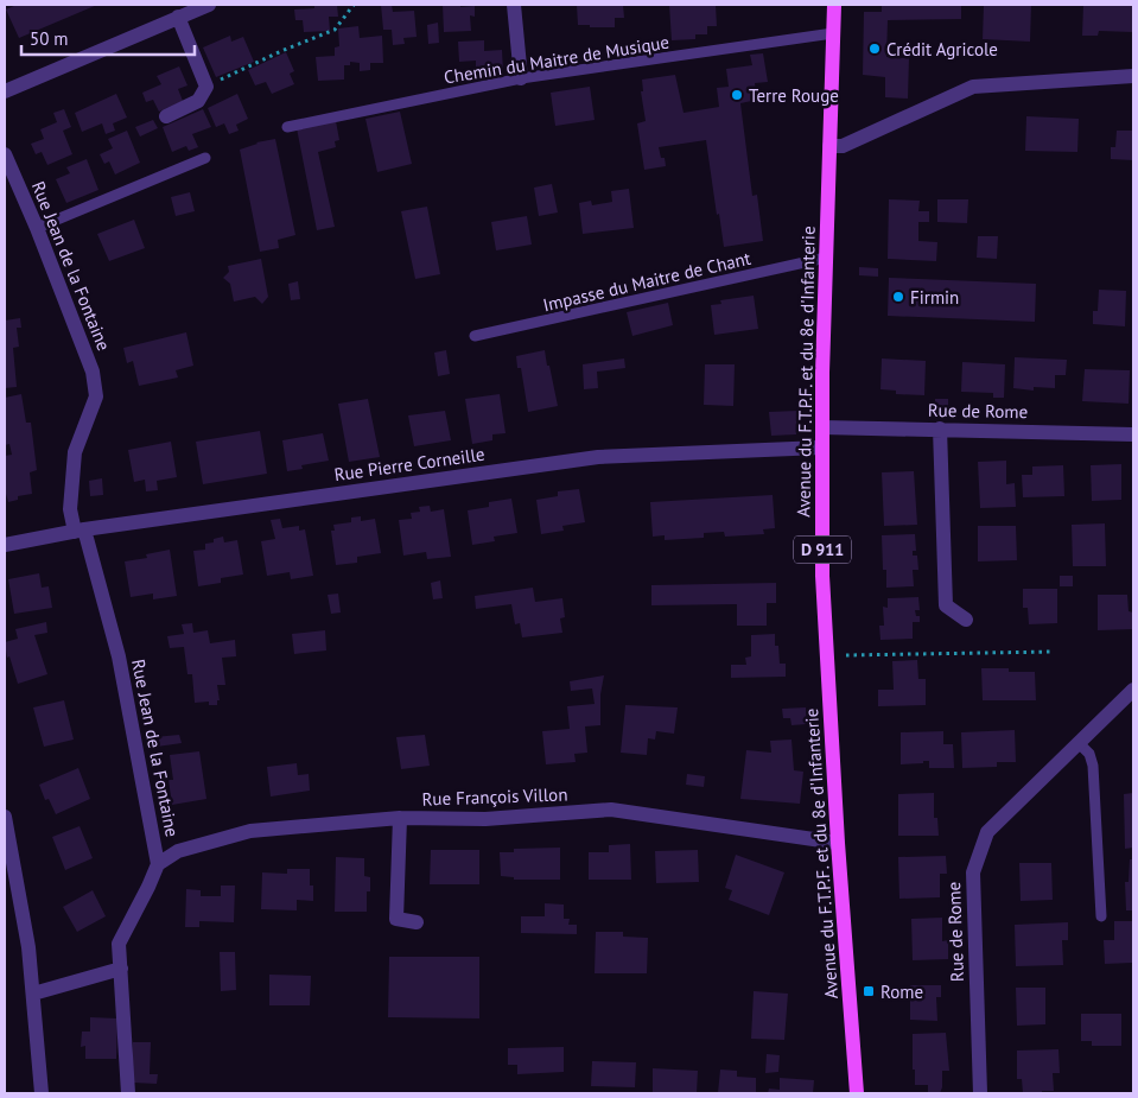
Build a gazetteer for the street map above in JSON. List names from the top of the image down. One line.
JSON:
{"streets":{"main road":["Avenue du F.T.P.F. et du 8e d'Infanterie","D 911"],"street":["Rue Jean de la Fontaine","Rue de Rome","Rue Pierre Corneille","Rue François Villon"],"lane":["Chemin du Maitre de Musique","Impasse du Maitre de Chant"]},"crossings":[["Chemin du Maitre de Musique","Avenue du F.T.P.F. et du 8e d'Infanterie"],["Rue Jean de la Fontaine","Rue Pierre Corneille"],["Rue Jean de la Fontaine","Rue François Villon"],["Impasse du Maitre de Chant","Avenue du F.T.P.F. et du 8e d'Infanterie"],["Avenue du F.T.P.F. et du 8e d'Infanterie","Rue de Rome"],["Avenue du F.T.P.F. et du 8e d'Infanterie","Rue Pierre Corneille"],["Avenue du F.T.P.F. et du 8e d'Infanterie","Rue François Villon"]],"places":{"other":["Crédit Agricole","Terre Rouge","Firmin"],"transit":["Rome"]},"scale_bar":"50 m"}
